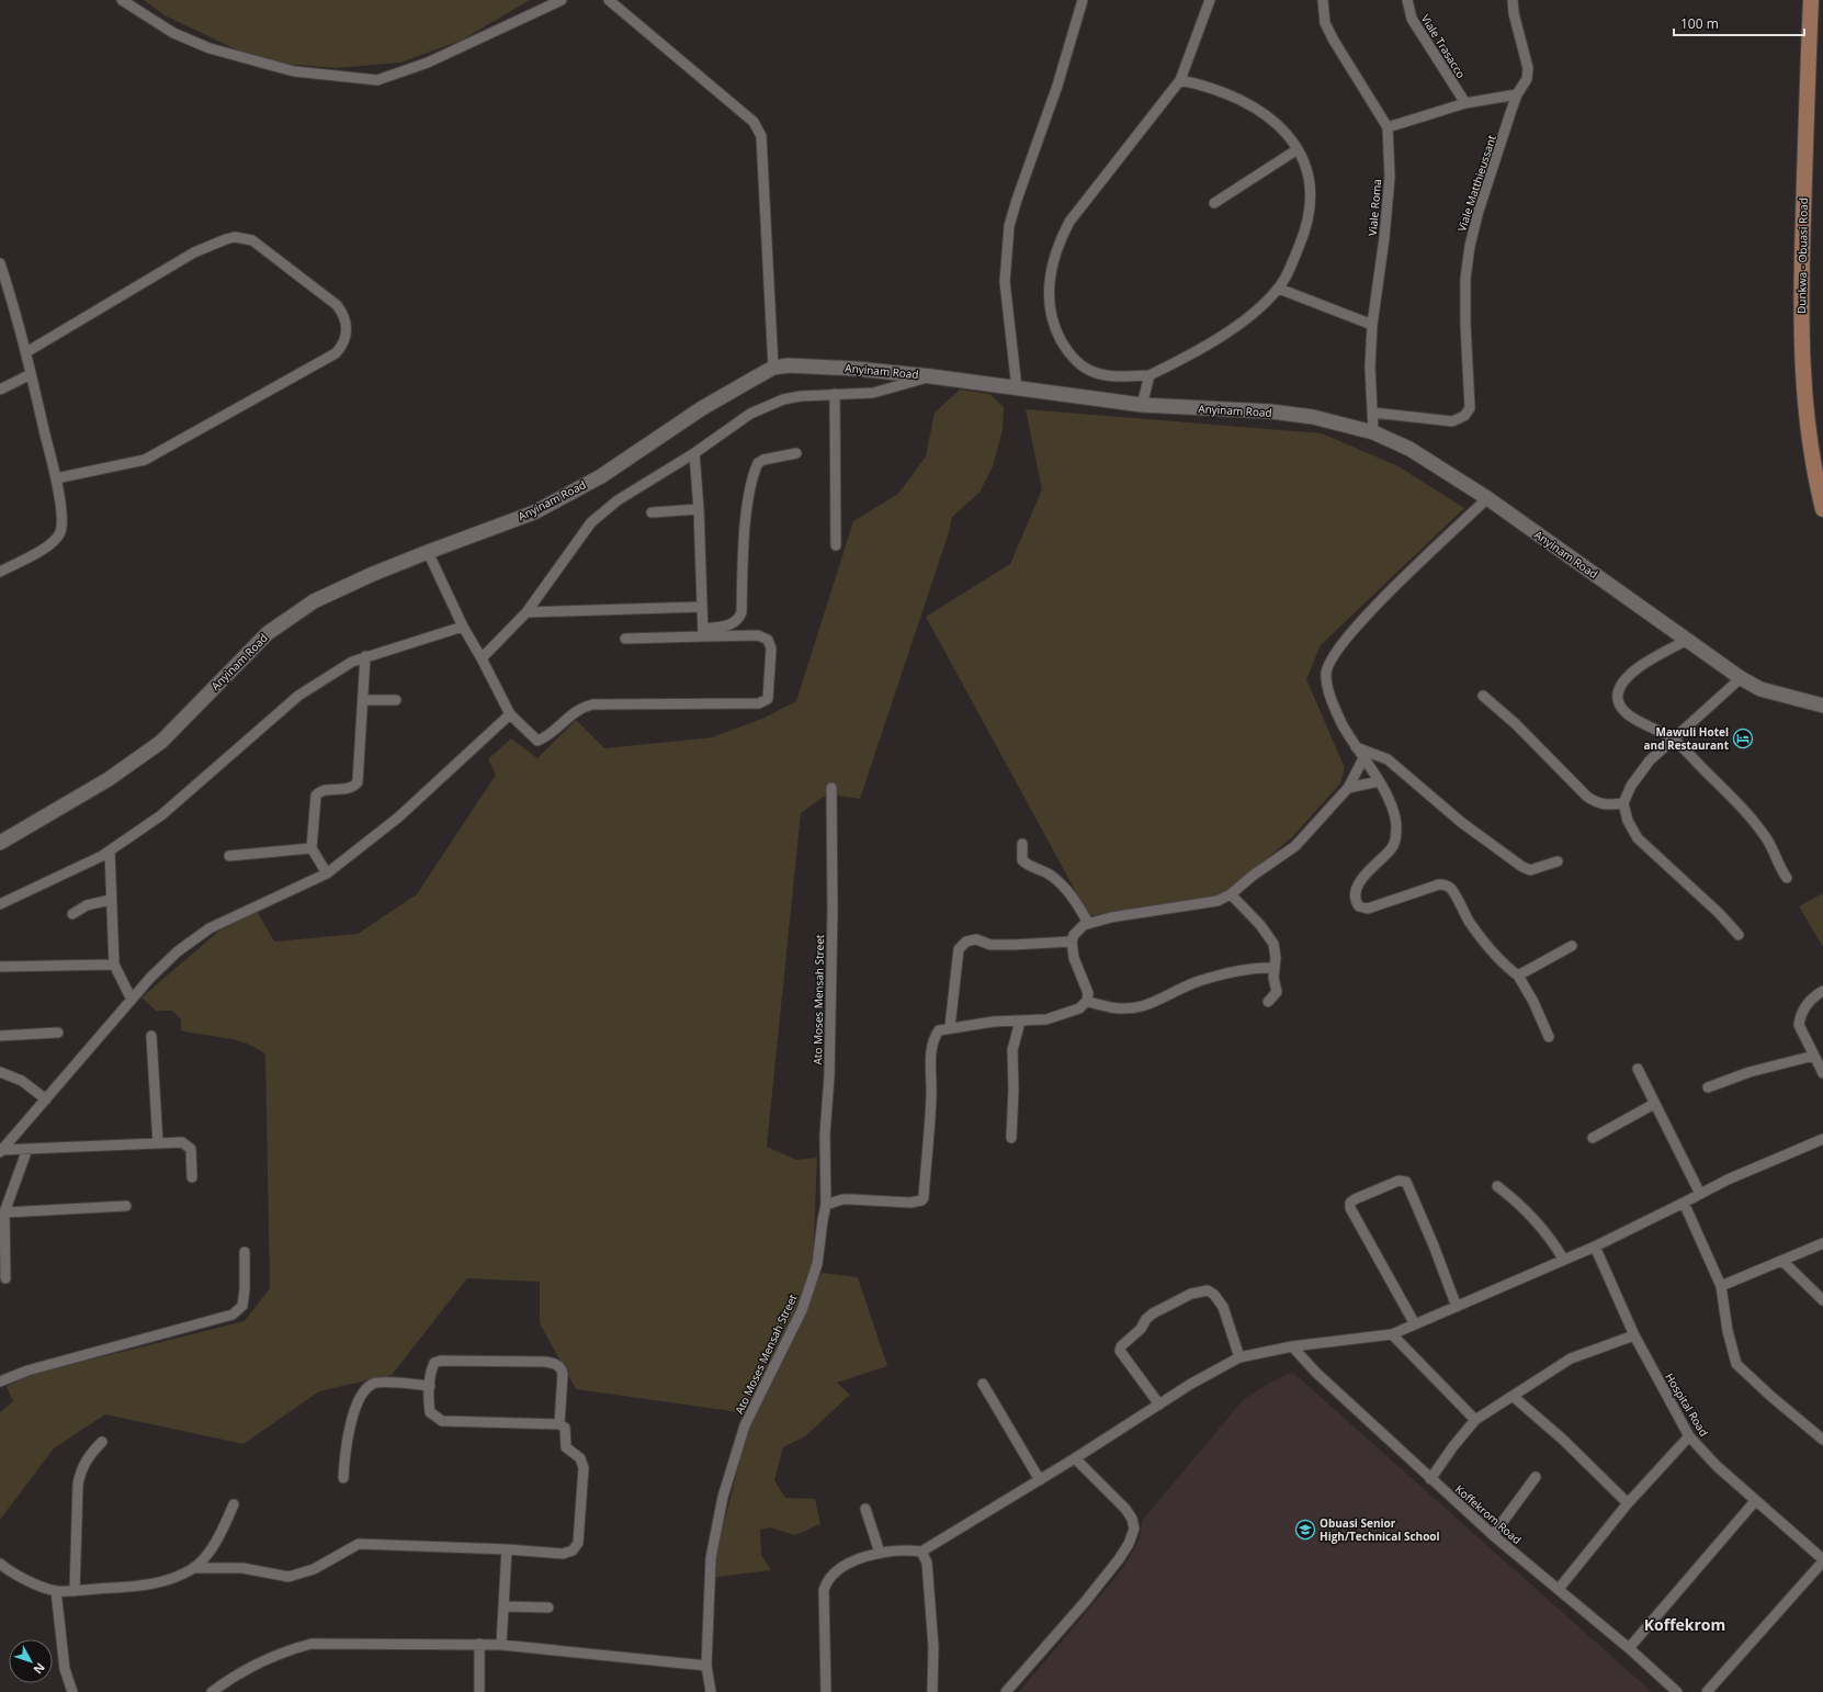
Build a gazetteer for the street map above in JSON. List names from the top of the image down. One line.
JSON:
{"streets":{"main road":["Dunkwa - Obuasi Road"],"street":["Viale Trasacco","Viale Matthieussant","Viale Roma","Anyinam Road","Ato Moses Mensah Street","Hospital Road","Koffekrom Road"]},"crossings":[["Viale Matthieussant","Viale Roma"],["Viale Roma","Anyinam Road"]],"districts":["Koffekrom"],"places":{"hotel":["Mawuli Hotel and Restaurant"],"school or university":["Obuasi Senior High/Technical School"]},"scale_bar":"100 m","north":"bottom right"}
